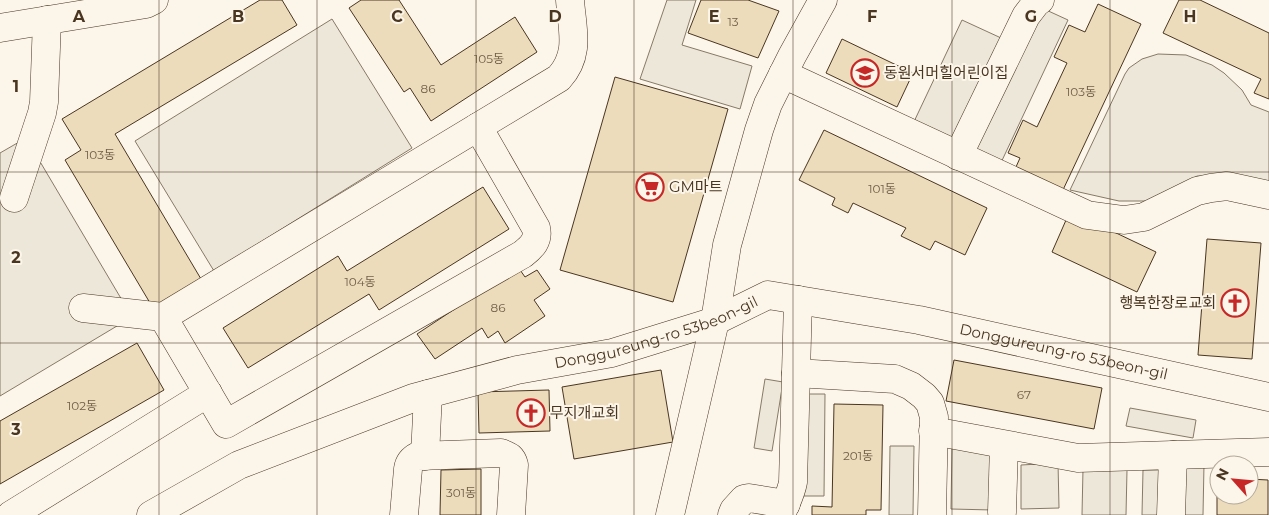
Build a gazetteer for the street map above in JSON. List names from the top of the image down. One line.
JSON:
{"streets":{"street":["Donggureung-ro 53beon-gil"]},"places":{"school or university":["동원서머힐어린이집"],"supermarket":["GM마트"],"church":["행복한장로교회","무지개교회"]},"house_numbers":["13","105동","86","103동","103동","101동","104동","86","67","102동","201동","301동"],"north":"top left","grid":{"columns":["A","B","C","D","E","F","G","H"],"rows":["1","2","3"]}}
